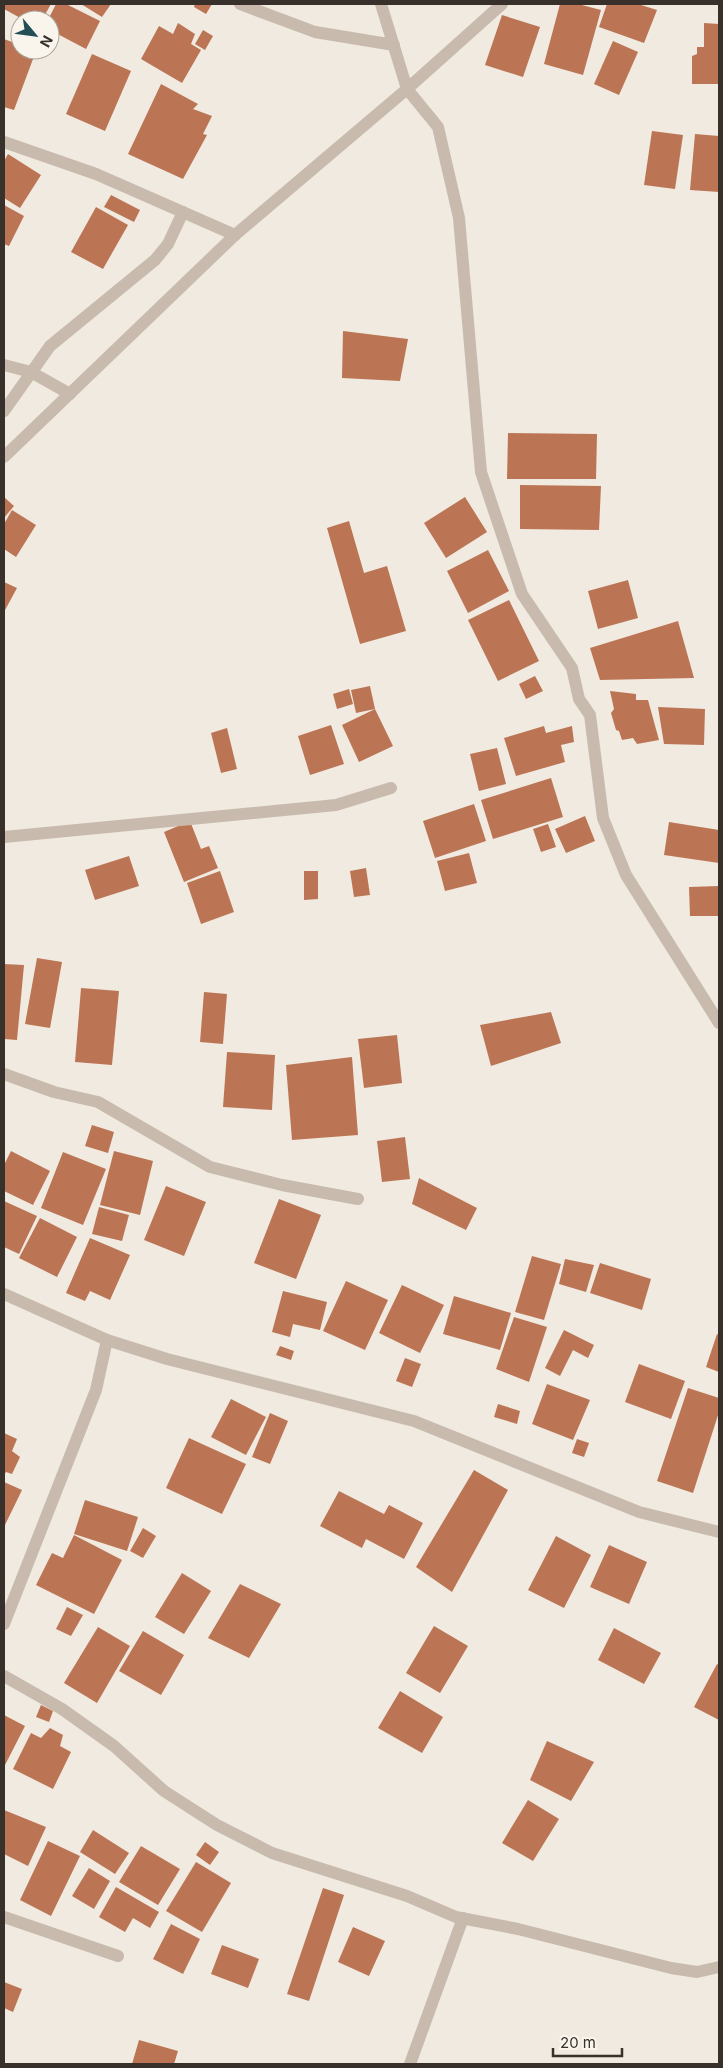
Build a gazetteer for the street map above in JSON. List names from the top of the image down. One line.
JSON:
{"scale_bar":"20 m","north":"bottom right"}
